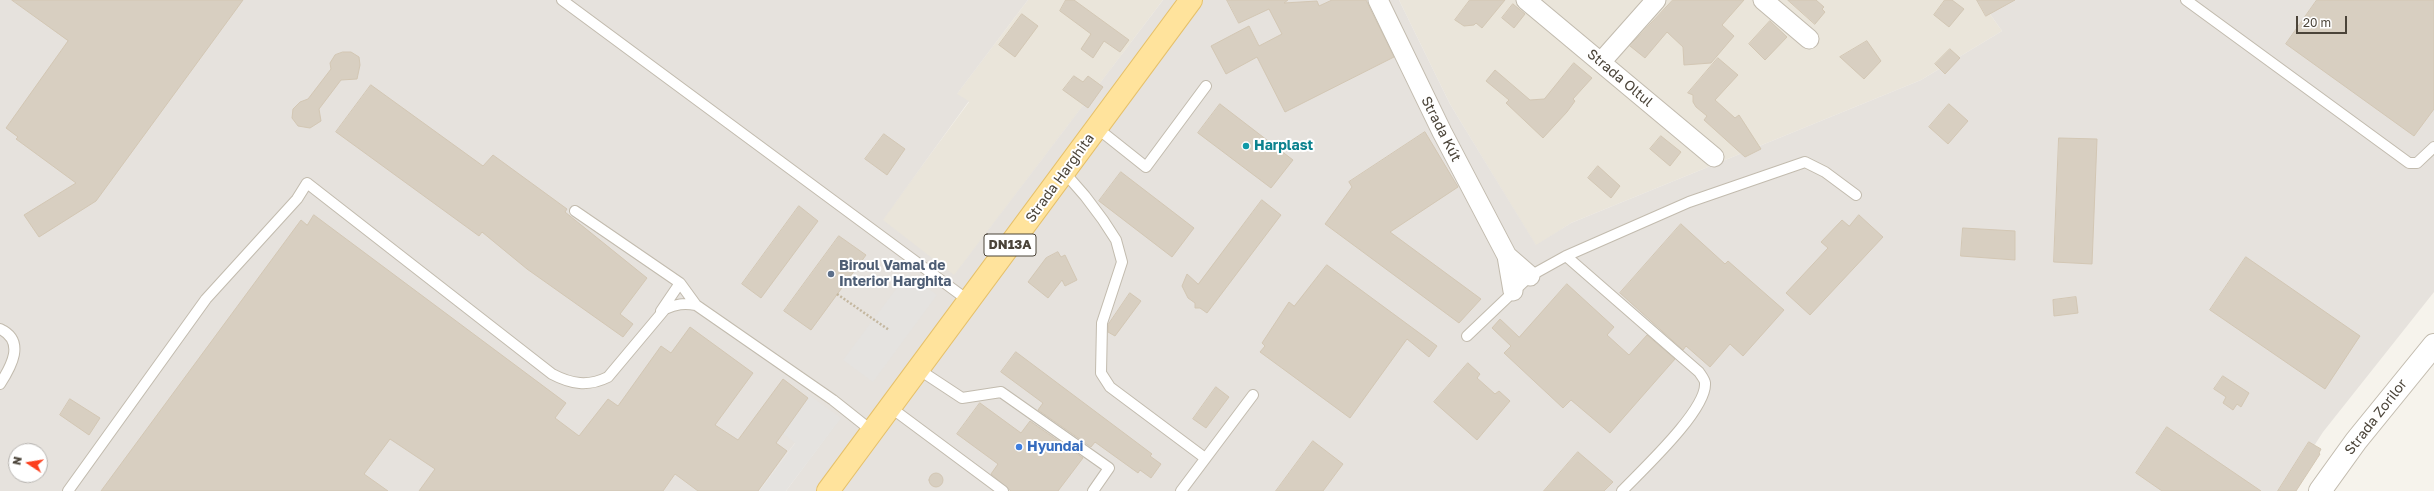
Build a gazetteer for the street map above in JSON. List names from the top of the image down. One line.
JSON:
{"streets":{"main road":["Strada Harghita","DN13A"],"street":["Strada Oltul","Strada Kút","Strada Zorilor"]},"places":["Harplast","Biroul Vamal de Interior Harghita","Hyundai"],"scale_bar":"20 m","north":"left"}
